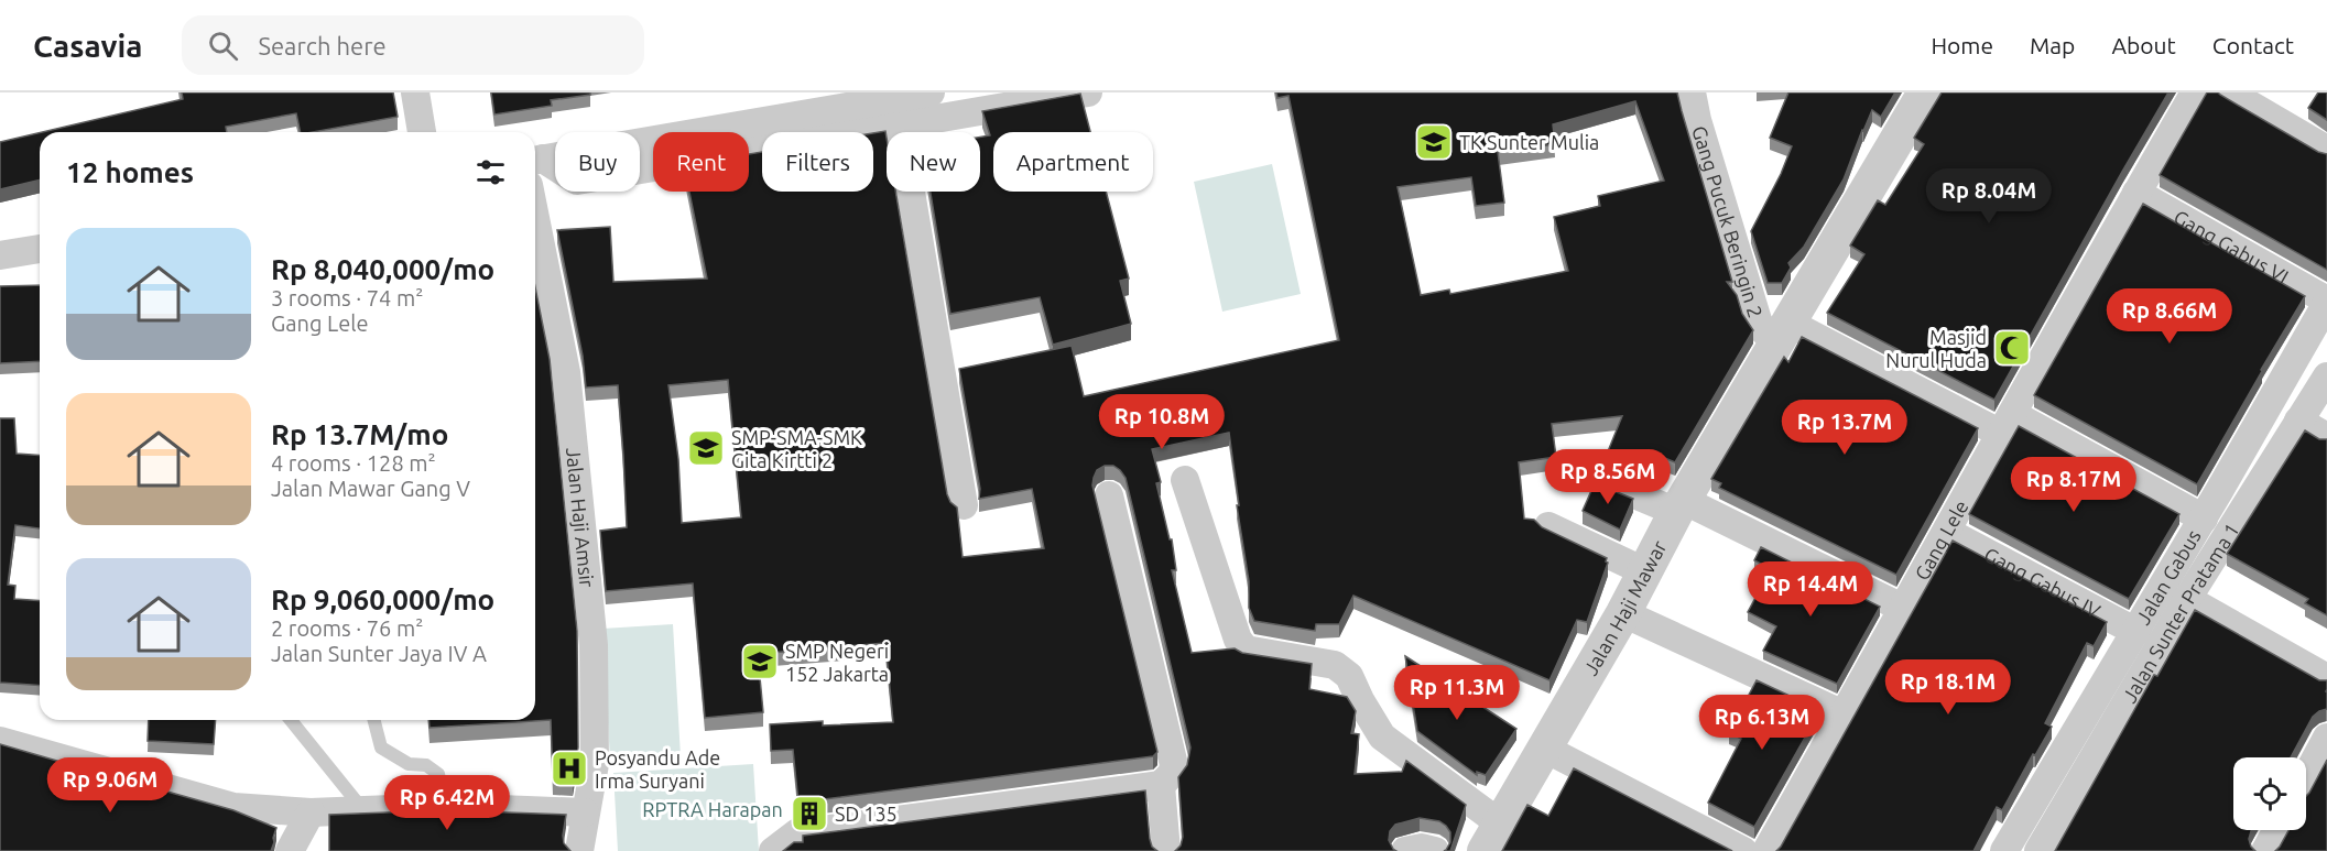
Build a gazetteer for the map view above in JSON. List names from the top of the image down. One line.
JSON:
{"streets":{"street":["Gang Pucuk Beringin 2","Gang Gabus VI","Jalan Haji Amsir","Gang Lele","Jalan Gabus","Gang Gabus IV","Jalan Haji Mawar","Jalan Sunter Pratama 1"]},"crossings":[["Gang Pucuk Beringin 2","Jalan Haji Mawar"],["Gang Gabus VI","Gang Lele"],["Gang Gabus VI","Jalan Gabus"],["Gang Lele","Gang Gabus IV"],["Jalan Gabus","Gang Gabus IV"]],"parks":["RPTRA Harapan"],"places":{"school or university":["TK Sunter Mulia","SMP-SMA-SMK Gita Kirtti 2","SMP Negeri 152 Jakarta"],"mosque":["Masjid Nurul Huda"],"hospital":["Posyandu Ade Irma Suryani"],"building":["SD 135"]},"page":{"header":"Casavia","search":"Search here","nav":["Home","Map","About","Contact"],"chip":["Buy","Rent","Filters","New","Apartment"],"heading":"12 homes","price":["Rp 8.04M","Rp 8.66M","Rp 10.8M","Rp 13.7M","Rp 8.56M","Rp 8.17M","Rp 14.4M","Rp 18.1M","Rp 11.3M","Rp 6.13M","Rp 9.06M","Rp 6.42M"],"list":[{"name":"Rp 8,040,000/mo","note":"3 rooms · 74 m² · Gang Lele"},{"name":"Rp 13.7M/mo","note":"4 rooms · 128 m² · Jalan Mawar Gang V"},{"name":"Rp 9,060,000/mo","note":"2 rooms · 76 m² · Jalan Sunter Jaya IV A"}]}}
